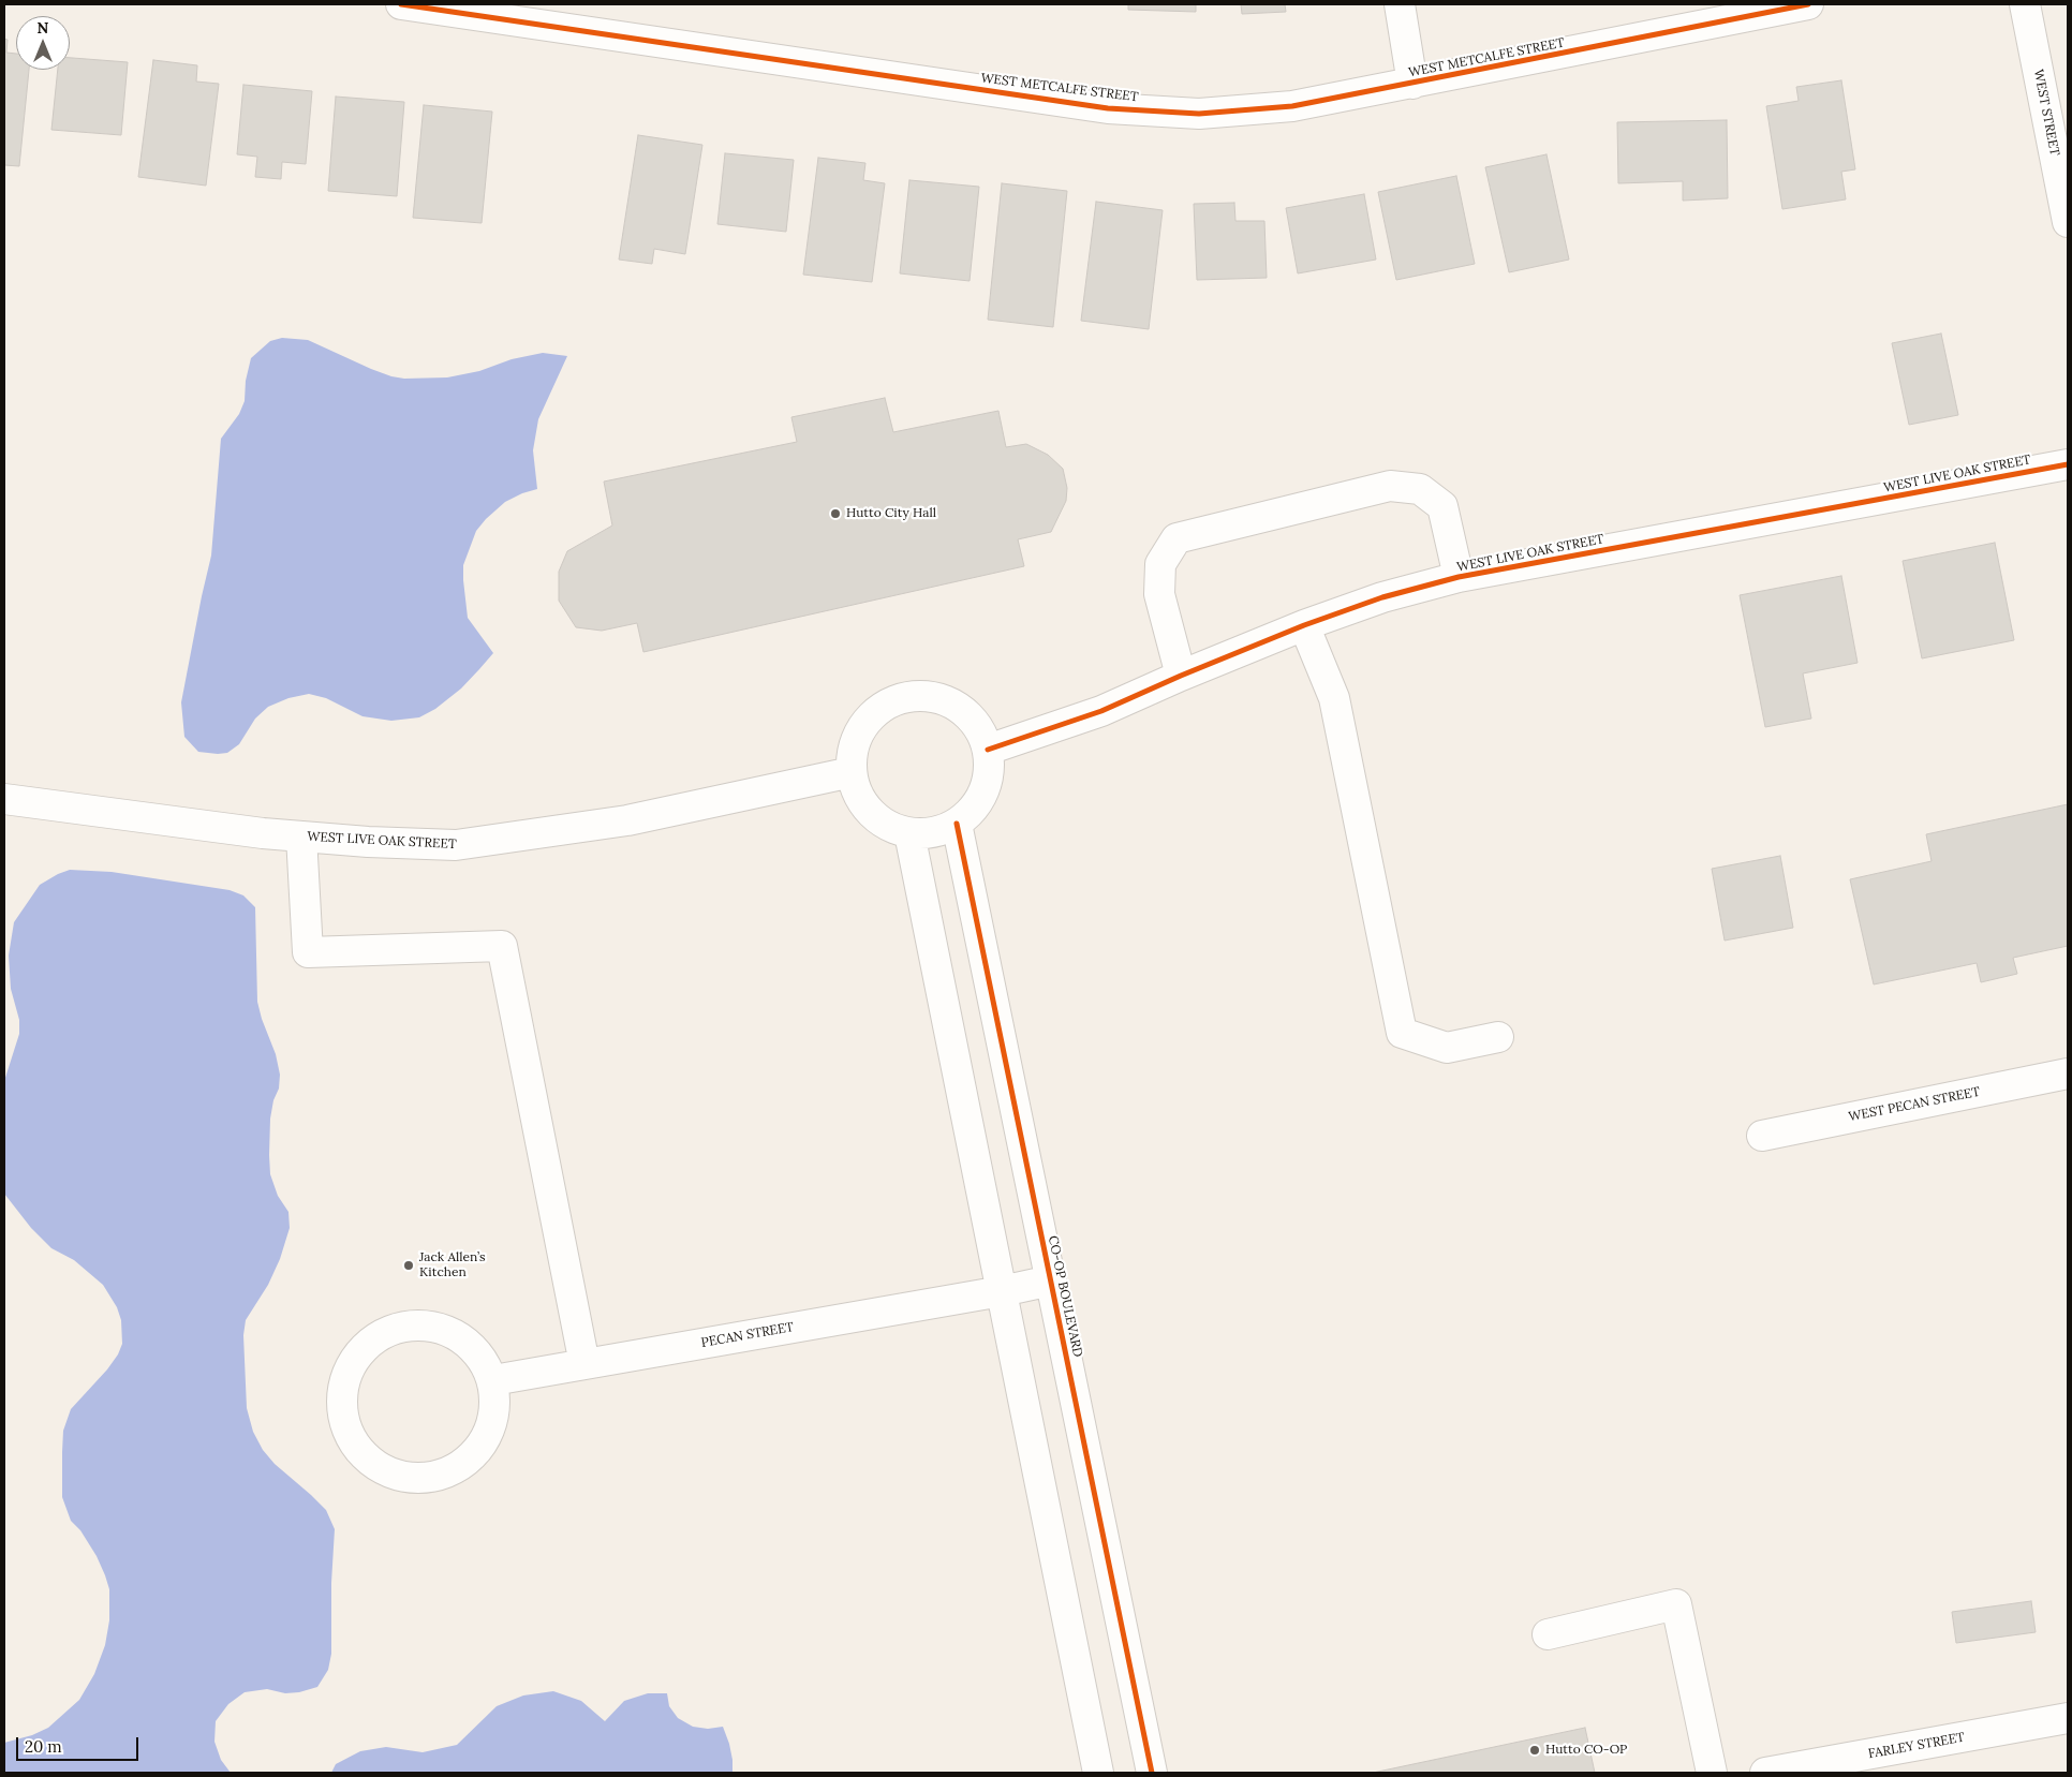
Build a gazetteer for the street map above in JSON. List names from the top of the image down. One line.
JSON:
{"streets":{"street":["WEST METCALFE STREET","WEST STREET","WEST LIVE OAK STREET","WEST PECAN STREET","CO-OP BOULEVARD","PECAN STREET","FARLEY STREET"]},"crossings":[["WEST LIVE OAK STREET","CO-OP BOULEVARD"],["CO-OP BOULEVARD","PECAN STREET"]],"places":["Hutto City Hall","Jack Allen’s Kitchen","Hutto CO-OP"],"scale_bar":"20 m","north":"top"}
